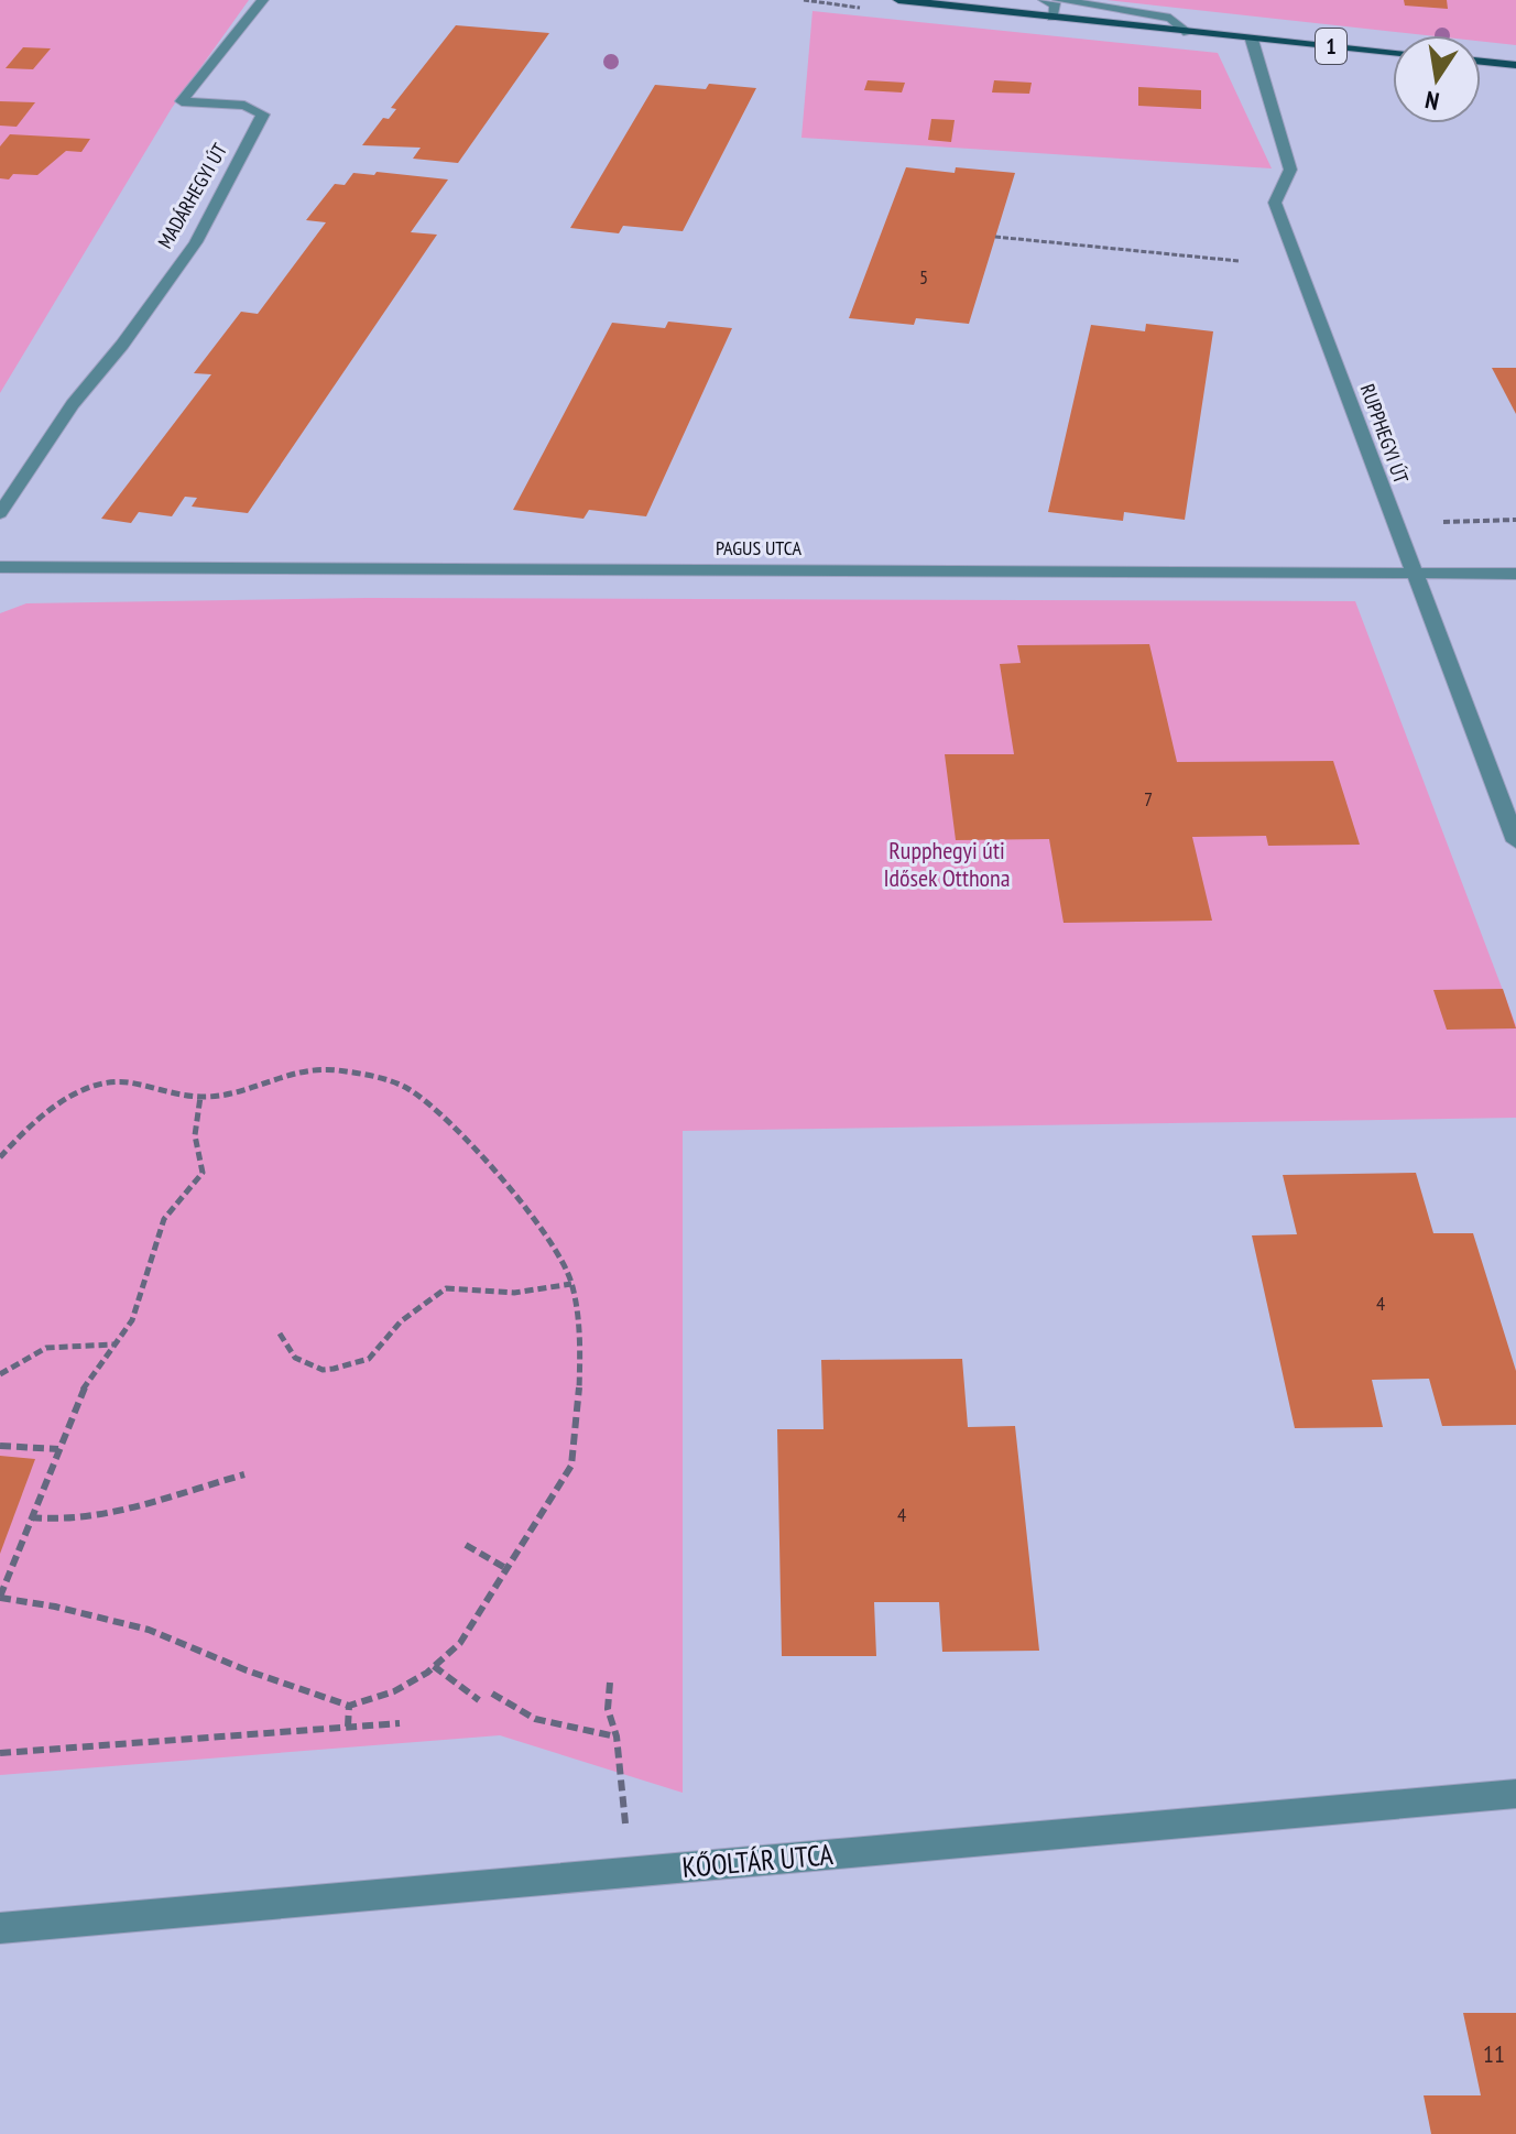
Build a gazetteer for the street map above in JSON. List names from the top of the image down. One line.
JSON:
{"streets":{"main road":["1"],"street":["MADÁRHEGYI ÚT","RUPPHEGYI ÚT","PAGUS UTCA","KŐOLTÁR UTCA"]},"crossings":[["1","RUPPHEGYI ÚT"],["RUPPHEGYI ÚT","PAGUS UTCA"]],"parks":["Rupphegyi úti Idősek Otthona"],"house_numbers":["5","7","4","4","11"],"north":"bottom"}
